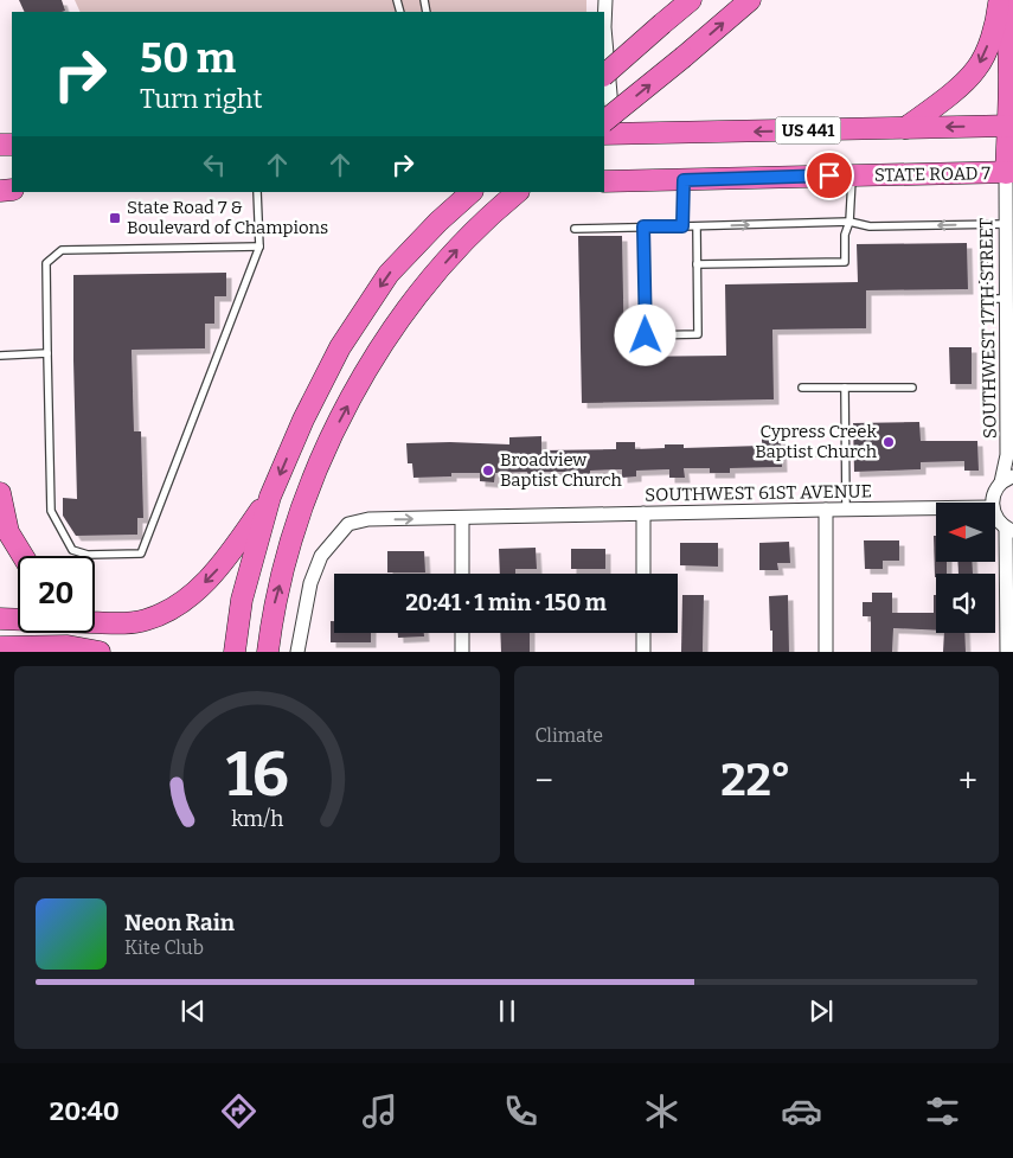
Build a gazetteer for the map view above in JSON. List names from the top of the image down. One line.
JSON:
{"streets":{"main road":["US 441","STATE ROAD 7"],"street":["SOUTHWEST 17TH STREET","SOUTHWEST 61ST AVENUE"]},"crossings":[["STATE ROAD 7","SOUTHWEST 17TH STREET"]],"places":{"transit":["State Road 7 & Boulevard of Champions"],"other":["Cypress Creek Baptist Church","Broadview Baptist Church"]},"north":"left","page":{"turn":["50 m","Turn right"],"limit":"20","trip":"20:41 · 1 min · 150 m","tile":"Climate","heat":["−","22°","+"],"song":["Neon Rain","Kite Club"],"tabs":"20:40","gauge":["16","km/h"]}}
